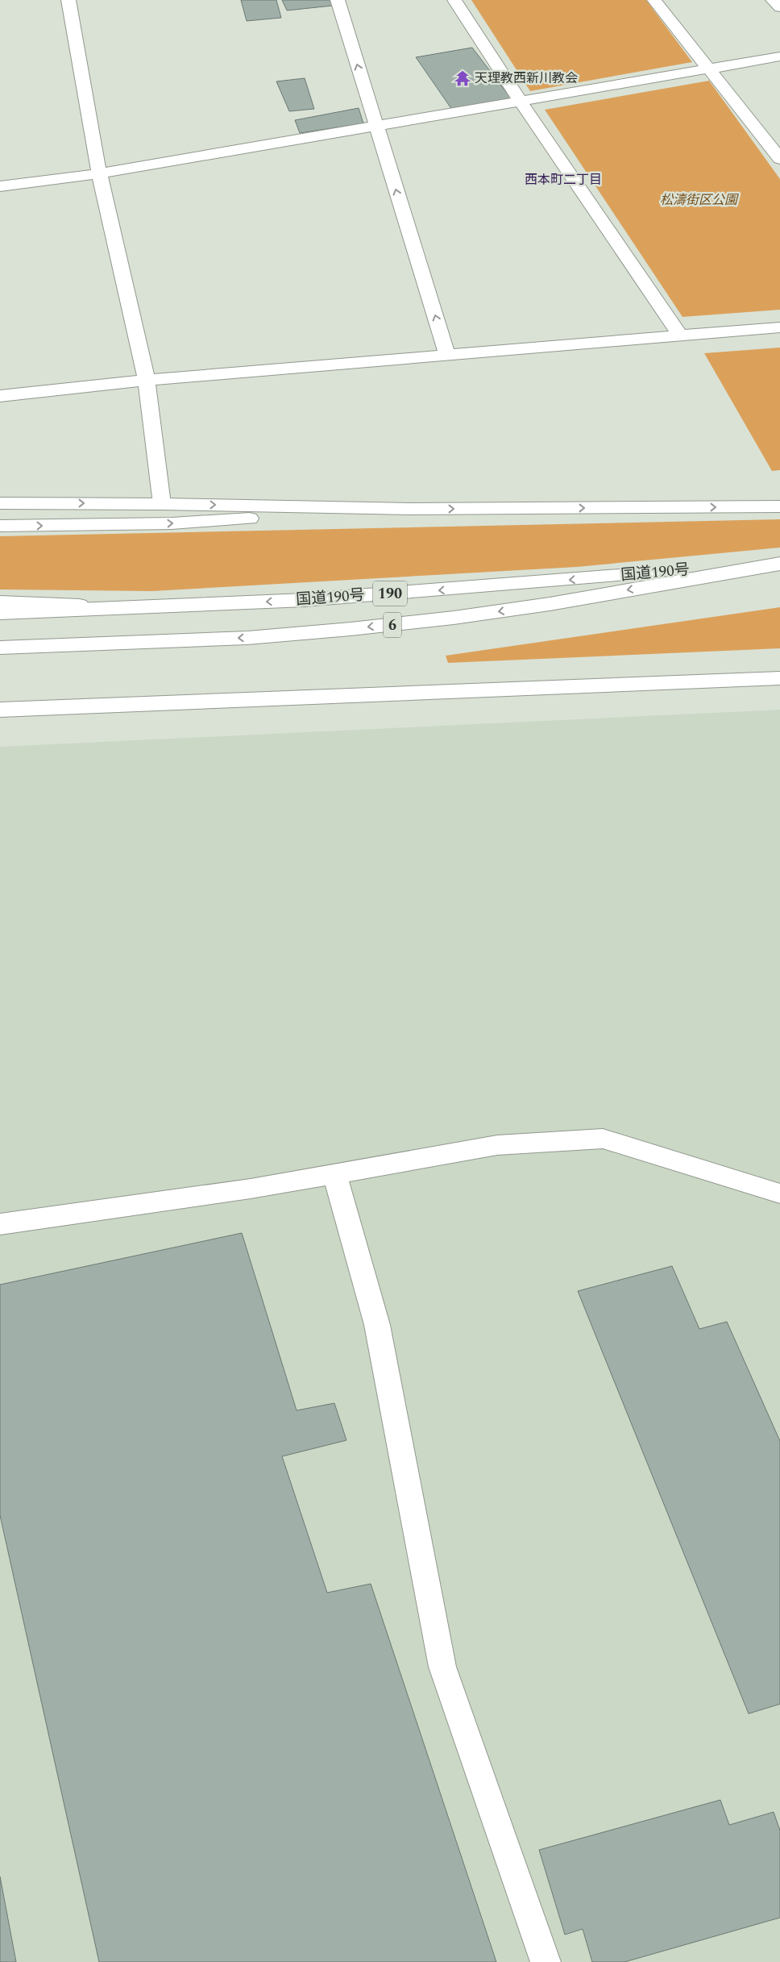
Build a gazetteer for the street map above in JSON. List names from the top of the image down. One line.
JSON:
{"streets":{"main road":["国道190号","190","6"]},"crossings":[["国道190号","6"]],"districts":["西本町二丁目"],"parks":["松濤街区公園"],"places":{"temple":["天理教西新川教会"]}}
